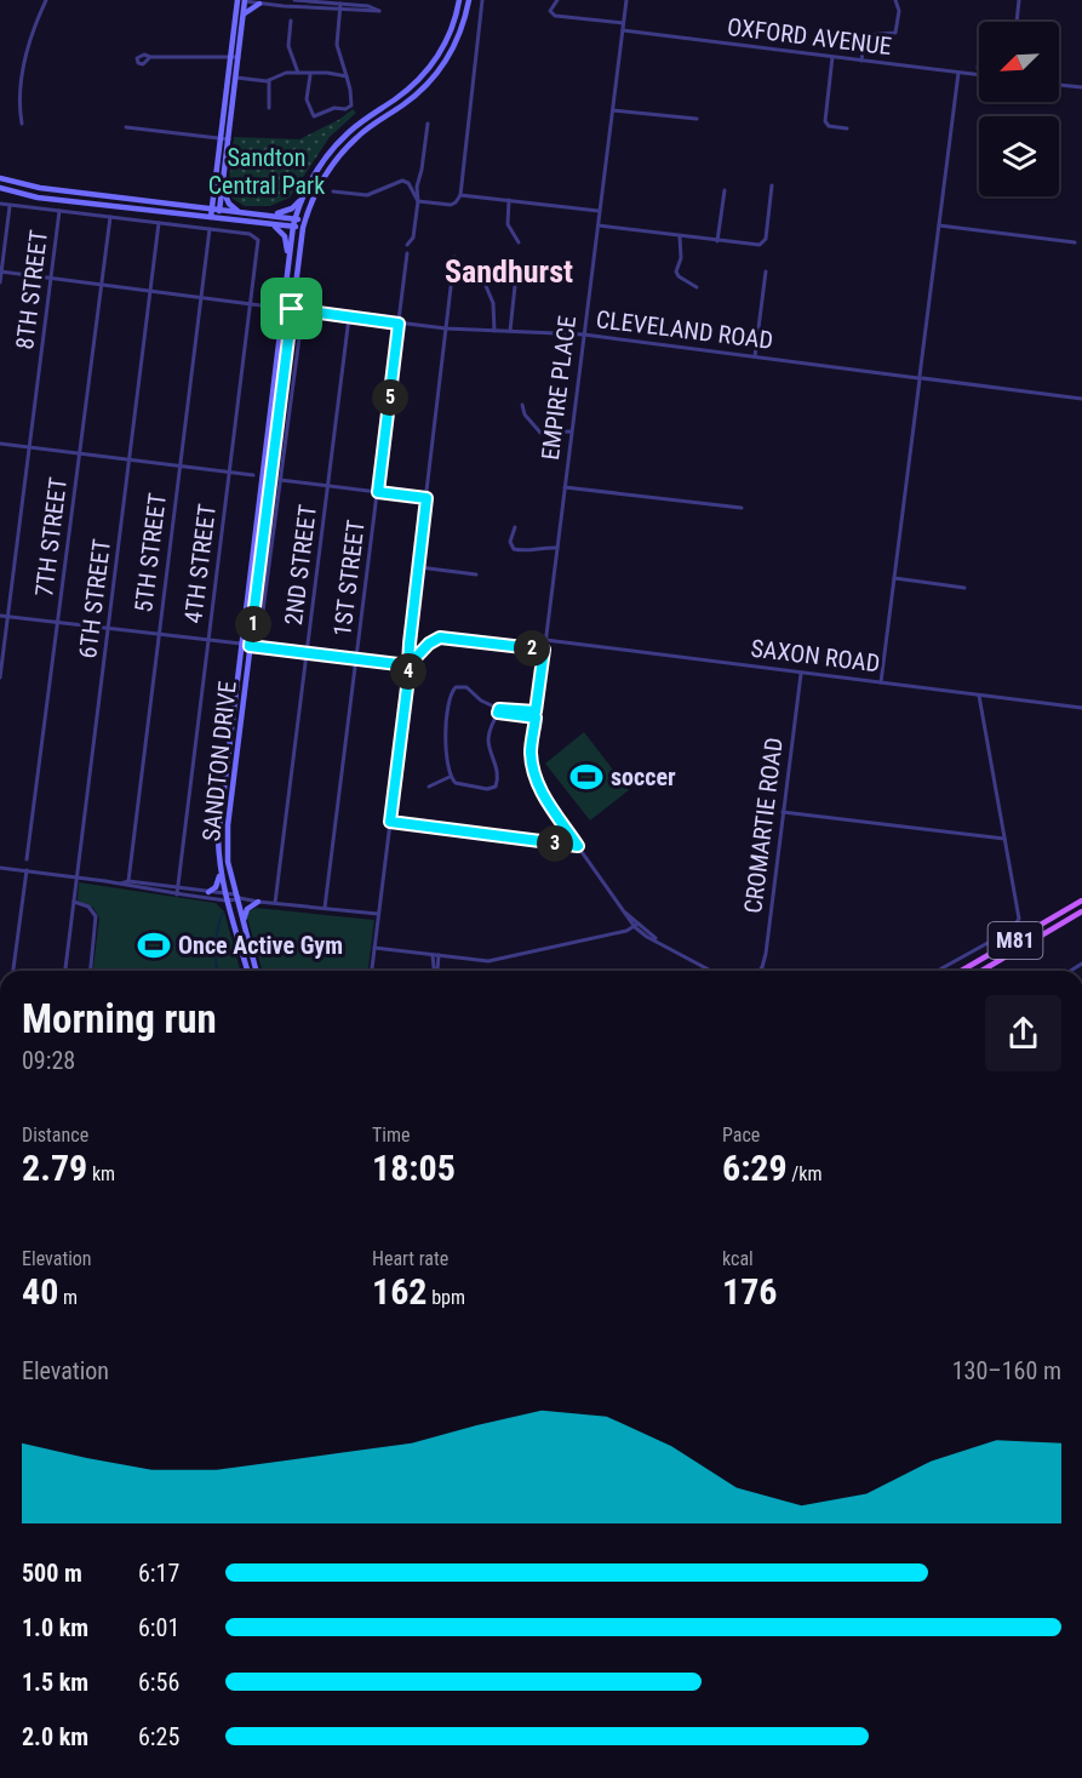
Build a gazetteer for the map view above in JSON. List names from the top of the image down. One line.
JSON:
{"streets":{"main road":["SANDTON DRIVE","M81"],"street":["OXFORD AVENUE","8TH STREET","CLEVELAND ROAD","EMPIRE PLACE","7TH STREET","5TH STREET","4TH STREET","2ND STREET","1ST STREET","6TH STREET","SAXON ROAD","CROMARTIE ROAD"]},"crossings":[["OXFORD AVENUE","EMPIRE PLACE"],["CLEVELAND ROAD","EMPIRE PLACE"],["CLEVELAND ROAD","2ND STREET"],["CLEVELAND ROAD","1ST STREET"],["CLEVELAND ROAD","SANDTON DRIVE"],["EMPIRE PLACE","SAXON ROAD"],["5TH STREET","4TH STREET"],["SAXON ROAD","CROMARTIE ROAD"]],"districts":["Sandhurst"],"parks":["Sandton Central Park"],"places":{"sports":["soccer","Once Active Gym"]},"north":"bottom left","page":{"pins":["5","1","2","4","3"],"heading":["Morning run","09:28"],"stats":[["Distance","2.79 km"],["Time","18:05"],["Pace","6:29 /km"],["Elevation","40 m"],["Heart rate","162 bpm"],["kcal","176"]],"chart":["Elevation","130–160 m"],"list":[{"name":"500 m","note":"6:17"},{"name":"1.0 km","note":"6:01"},{"name":"1.5 km","note":"6:56"},{"name":"2.0 km","note":"6:25"}]}}
